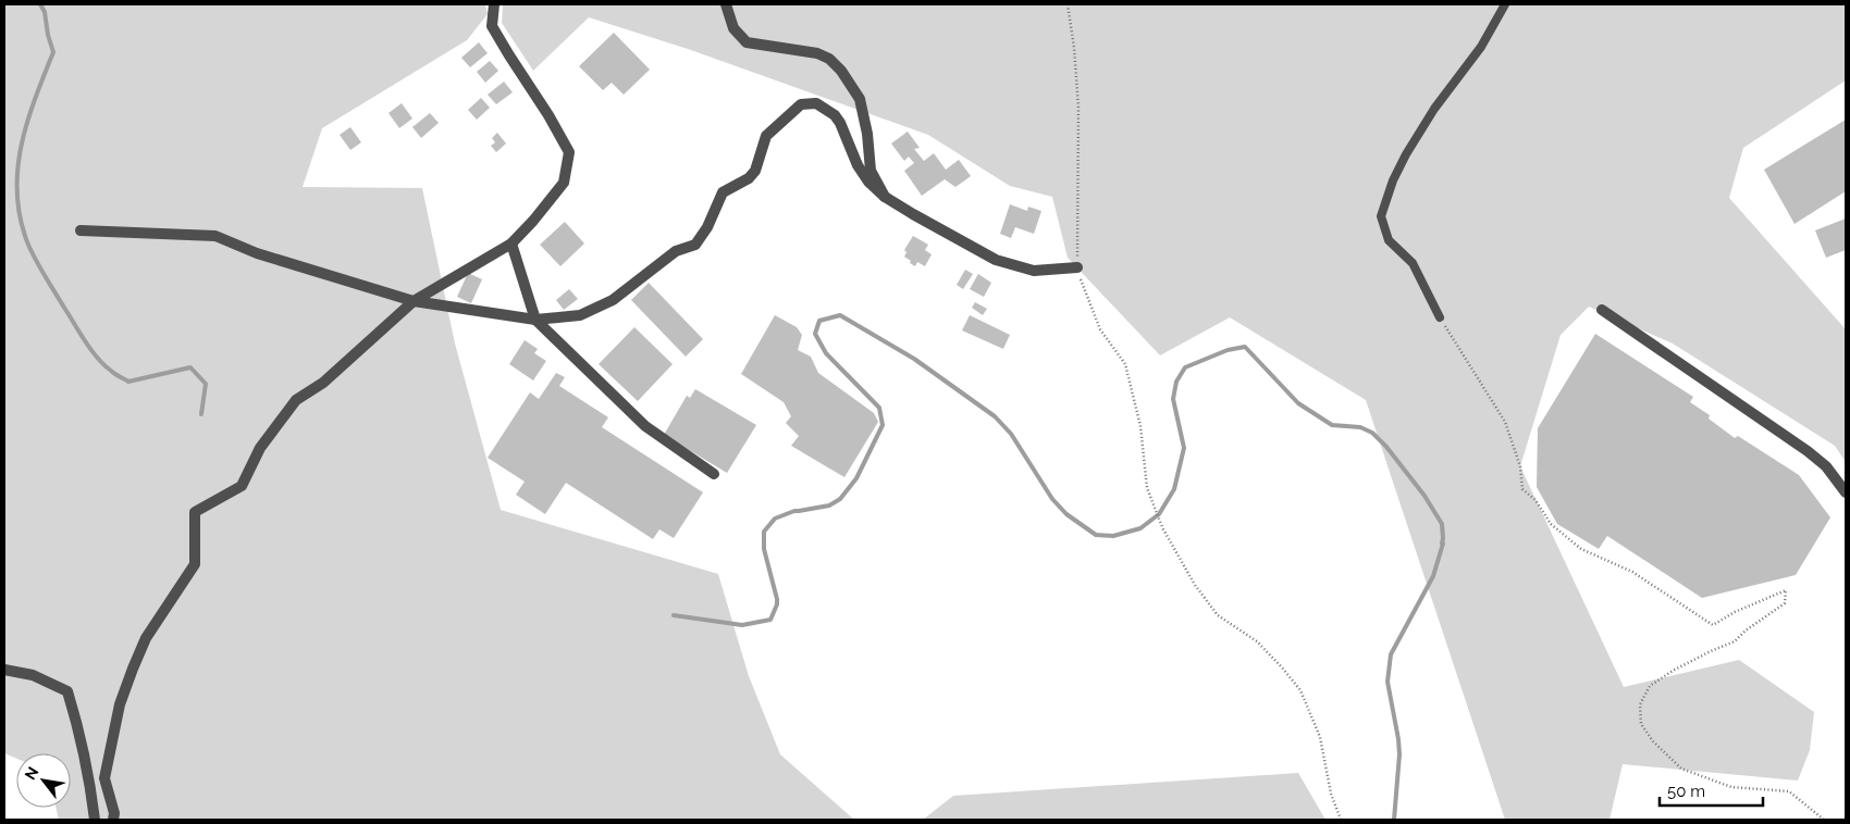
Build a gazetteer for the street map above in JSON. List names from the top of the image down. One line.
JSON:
{"scale_bar":"50 m","north":"top left"}
